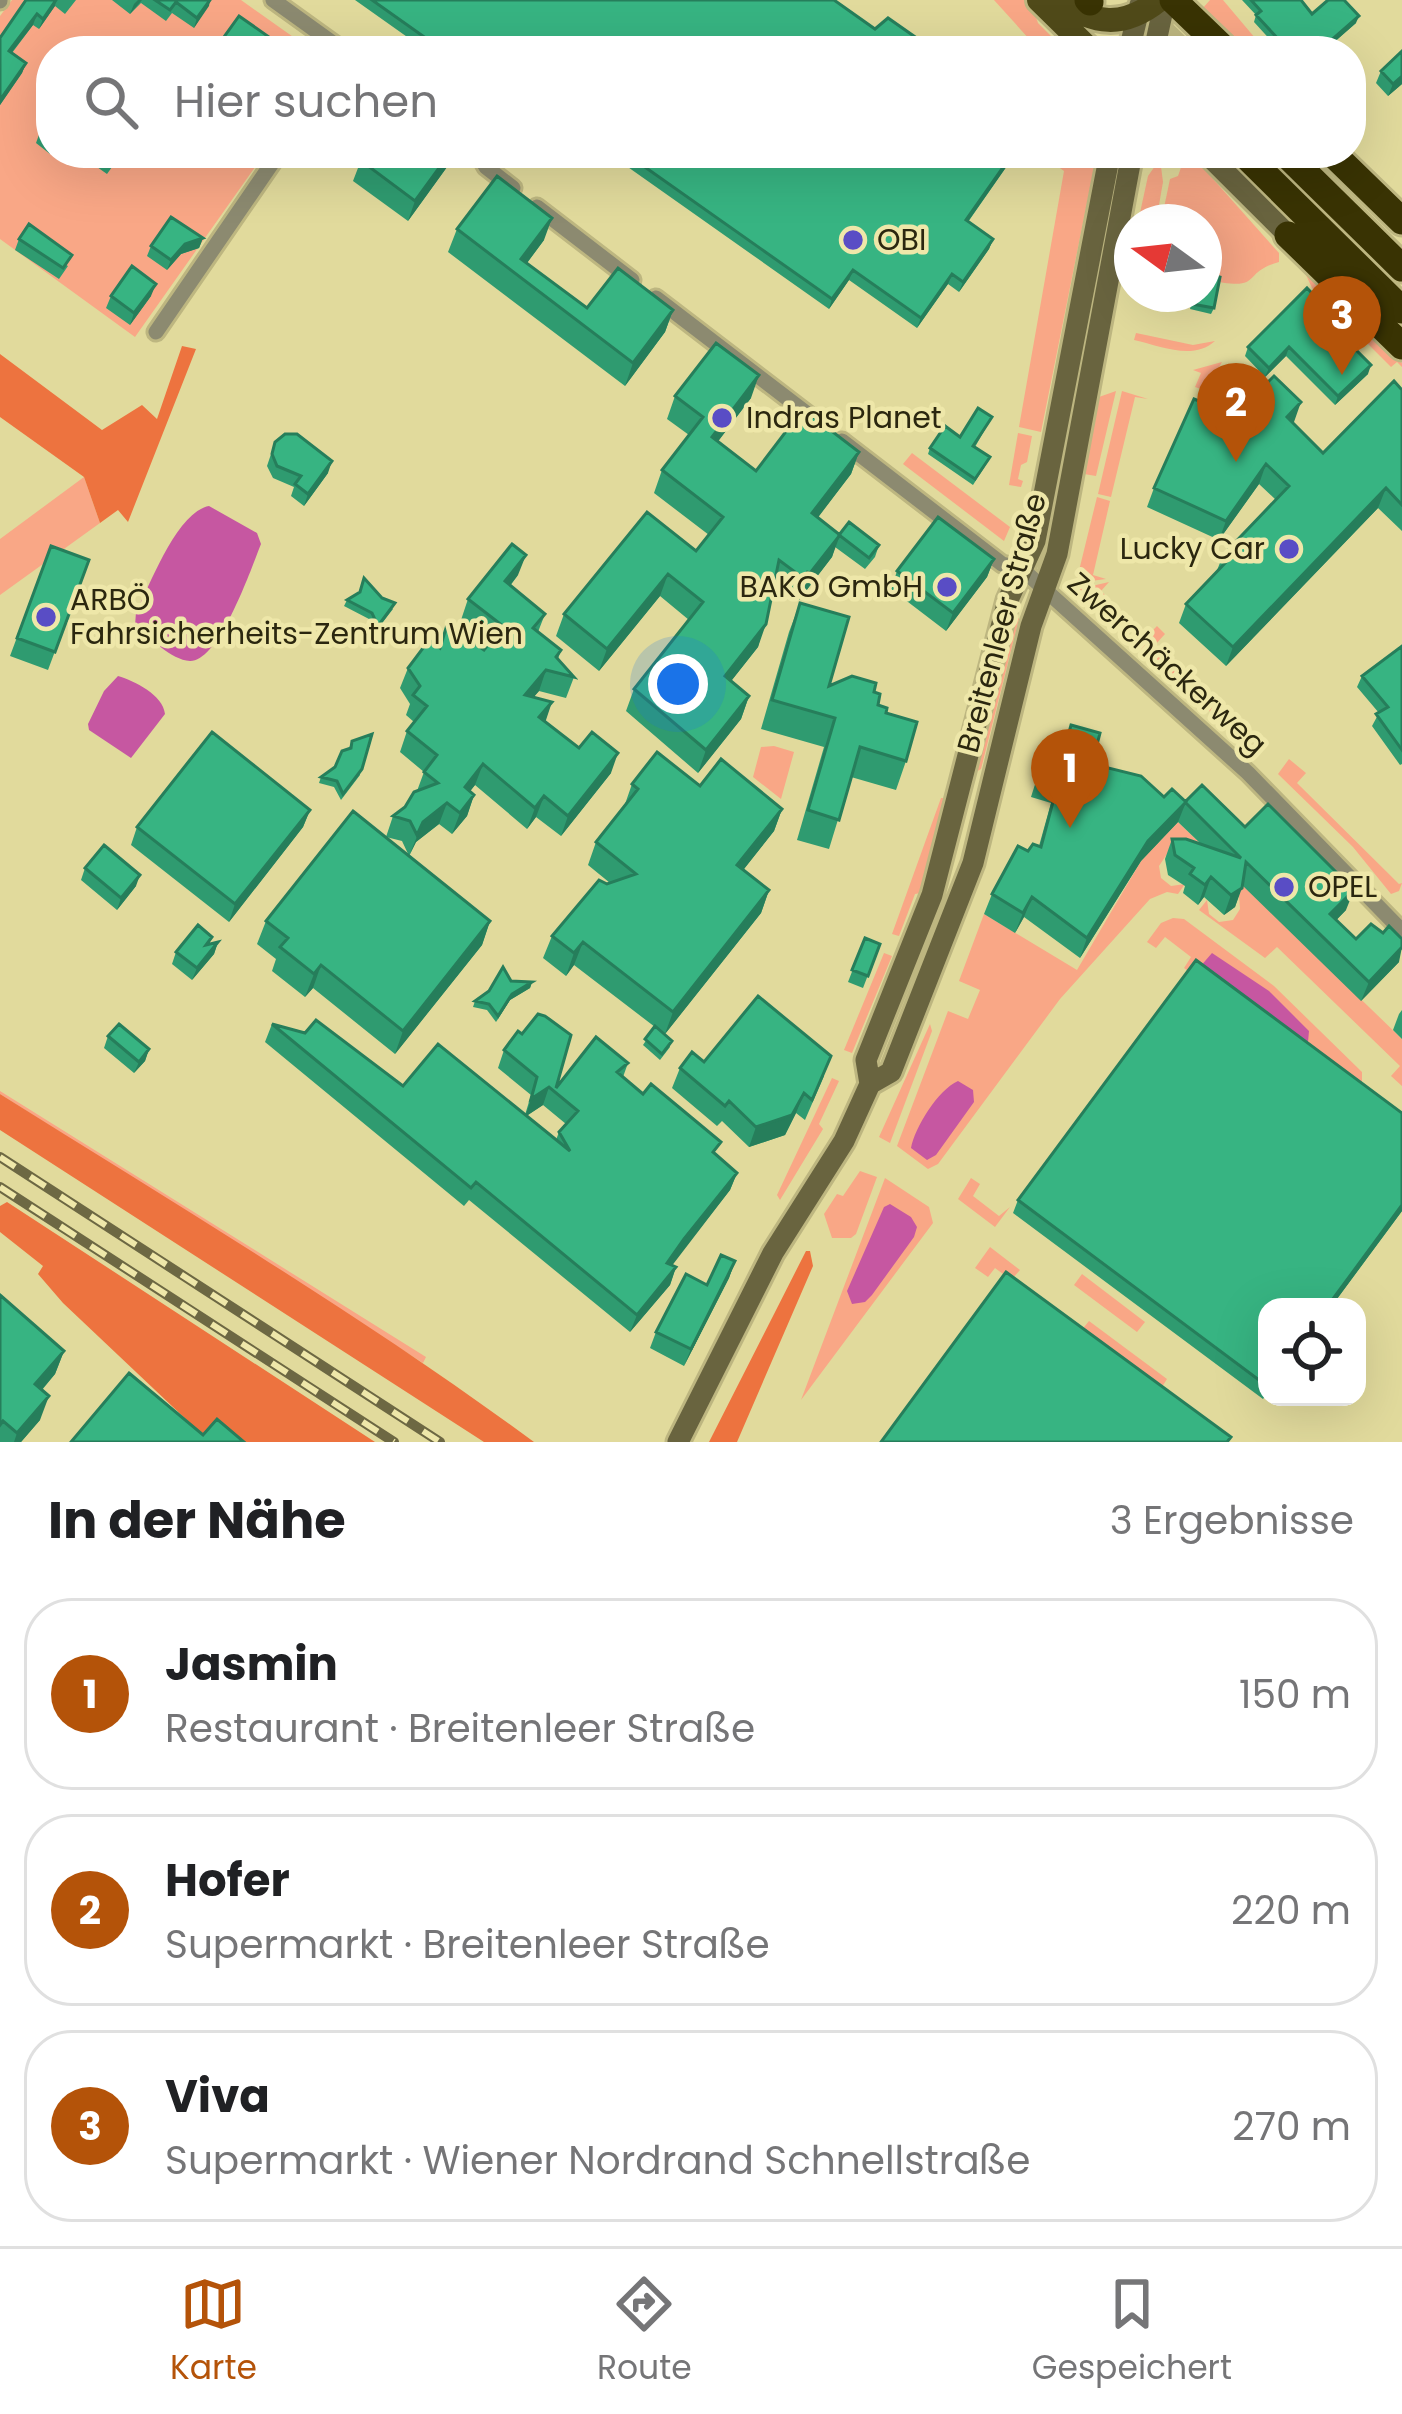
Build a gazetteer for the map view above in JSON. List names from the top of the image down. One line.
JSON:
{"streets":{"main road":["Breitenleer Straße"],"street":["Zwerchäckerweg"]},"crossings":[["Breitenleer Straße","Zwerchäckerweg"]],"places":["OBI","Indras Planet","Lucky Car","BAKO GmbH","ARBÖ Fahrsicherheits-Zentrum Wien","OPEL"],"north":"left","page":{"search":"Hier suchen","pins":["3","2","1"],"heading":["In der Nähe","3 Ergebnisse"],"list":[{"mark":"1","name":"Jasmin","note":"Restaurant · Breitenleer Straße","value":"150 m"},{"mark":"2","name":"Hofer","note":"Supermarkt · Breitenleer Straße","value":"220 m"},{"mark":"3","name":"Viva","note":"Supermarkt · Wiener Nordrand Schnellstraße","value":"270 m"}],"nav":["Karte","Route","Gespeichert"]}}
